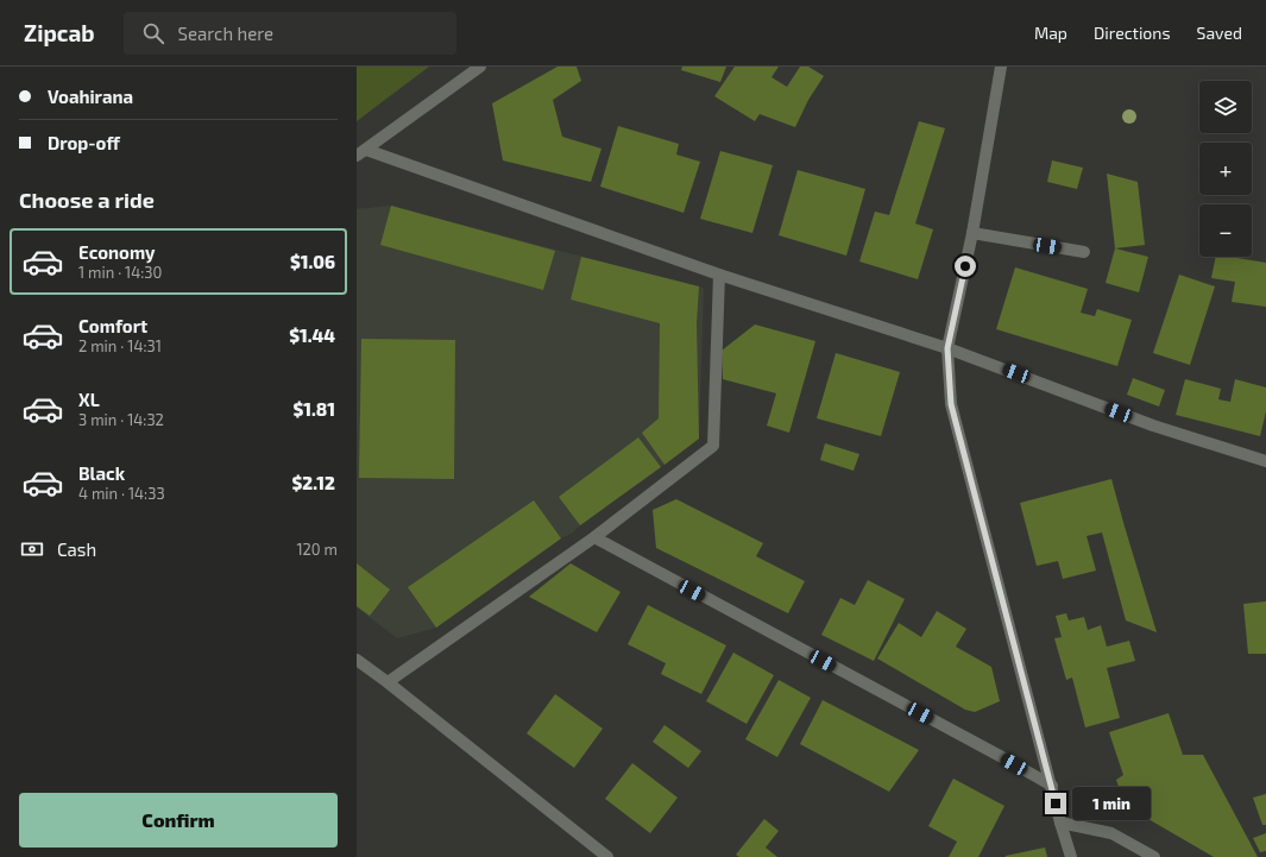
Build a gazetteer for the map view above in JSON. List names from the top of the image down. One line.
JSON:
{"page":{"header":"Zipcab","search":"Search here","nav":["Map","Directions","Saved"],"banner":["Voahirana","Drop-off"],"map_buttons":["+","−"],"heading":"Choose a ride","list":[{"name":"Economy","note":"1 min · 14:30","value":"$1.06"},{"name":"Comfort","note":"2 min · 14:31","value":"$1.44"},{"name":"XL","note":"3 min · 14:32","value":"$1.81"},{"name":"Black","note":"4 min · 14:33","value":"$2.12"}],"pay":["Cash","120 m"],"buttons":"Confirm","bubble":"1 min"}}
